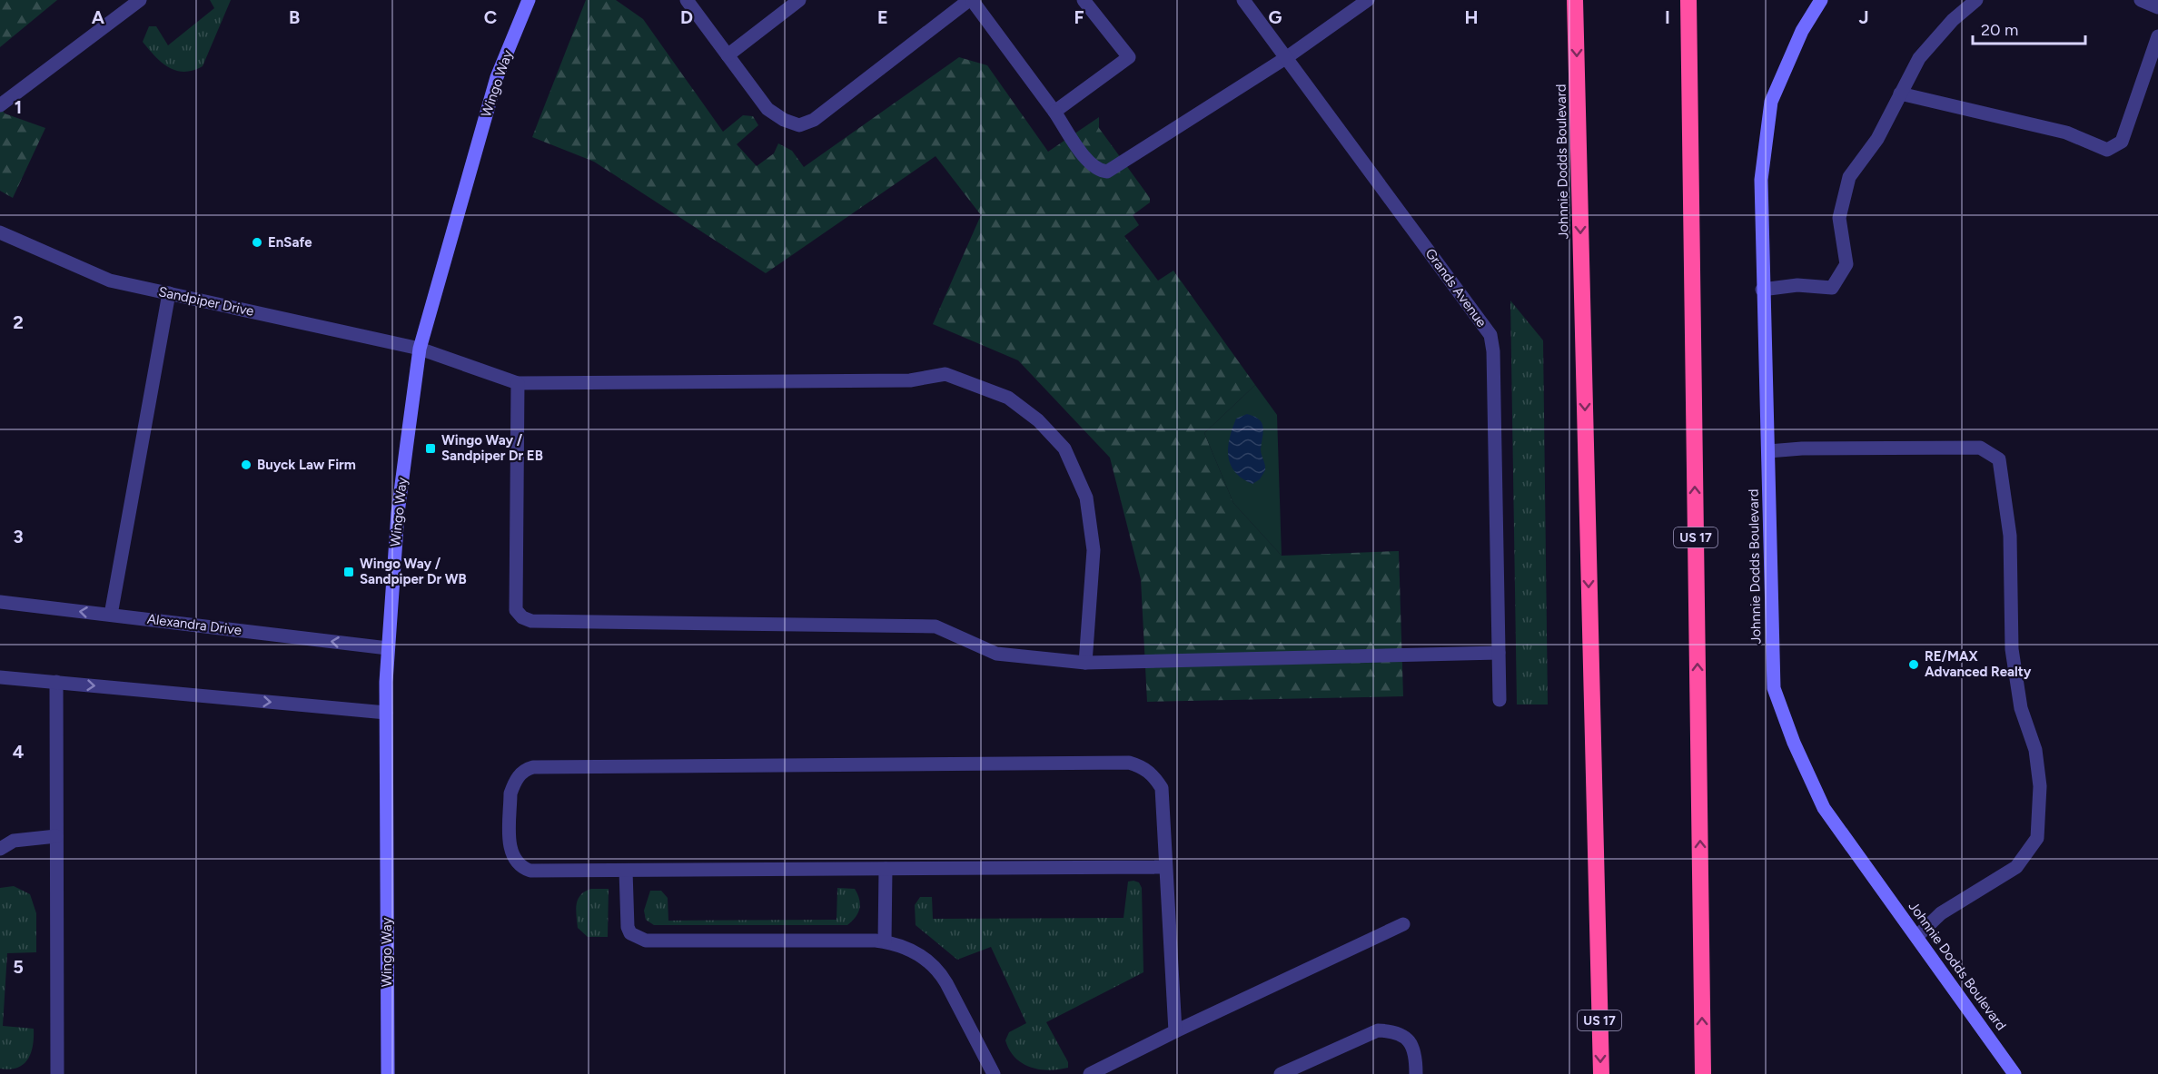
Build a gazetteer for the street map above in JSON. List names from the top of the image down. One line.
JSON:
{"streets":{"highway":["Johnnie Dodds Boulevard","US 17"],"street":["Wingo Way","Grands Avenue","Sandpiper Drive","Alexandra Drive"]},"crossings":[["Wingo Way","Sandpiper Drive"],["Wingo Way","Alexandra Drive"]],"places":{"other":["EnSafe","Buyck Law Firm","RE/MAX Advanced Realty"],"transit":["Wingo Way / Sandpiper Dr EB","Wingo Way / Sandpiper Dr WB"]},"scale_bar":"20 m","grid":{"columns":["A","B","C","D","E","F","G","H","I","J"],"rows":["1","2","3","4","5"]}}
